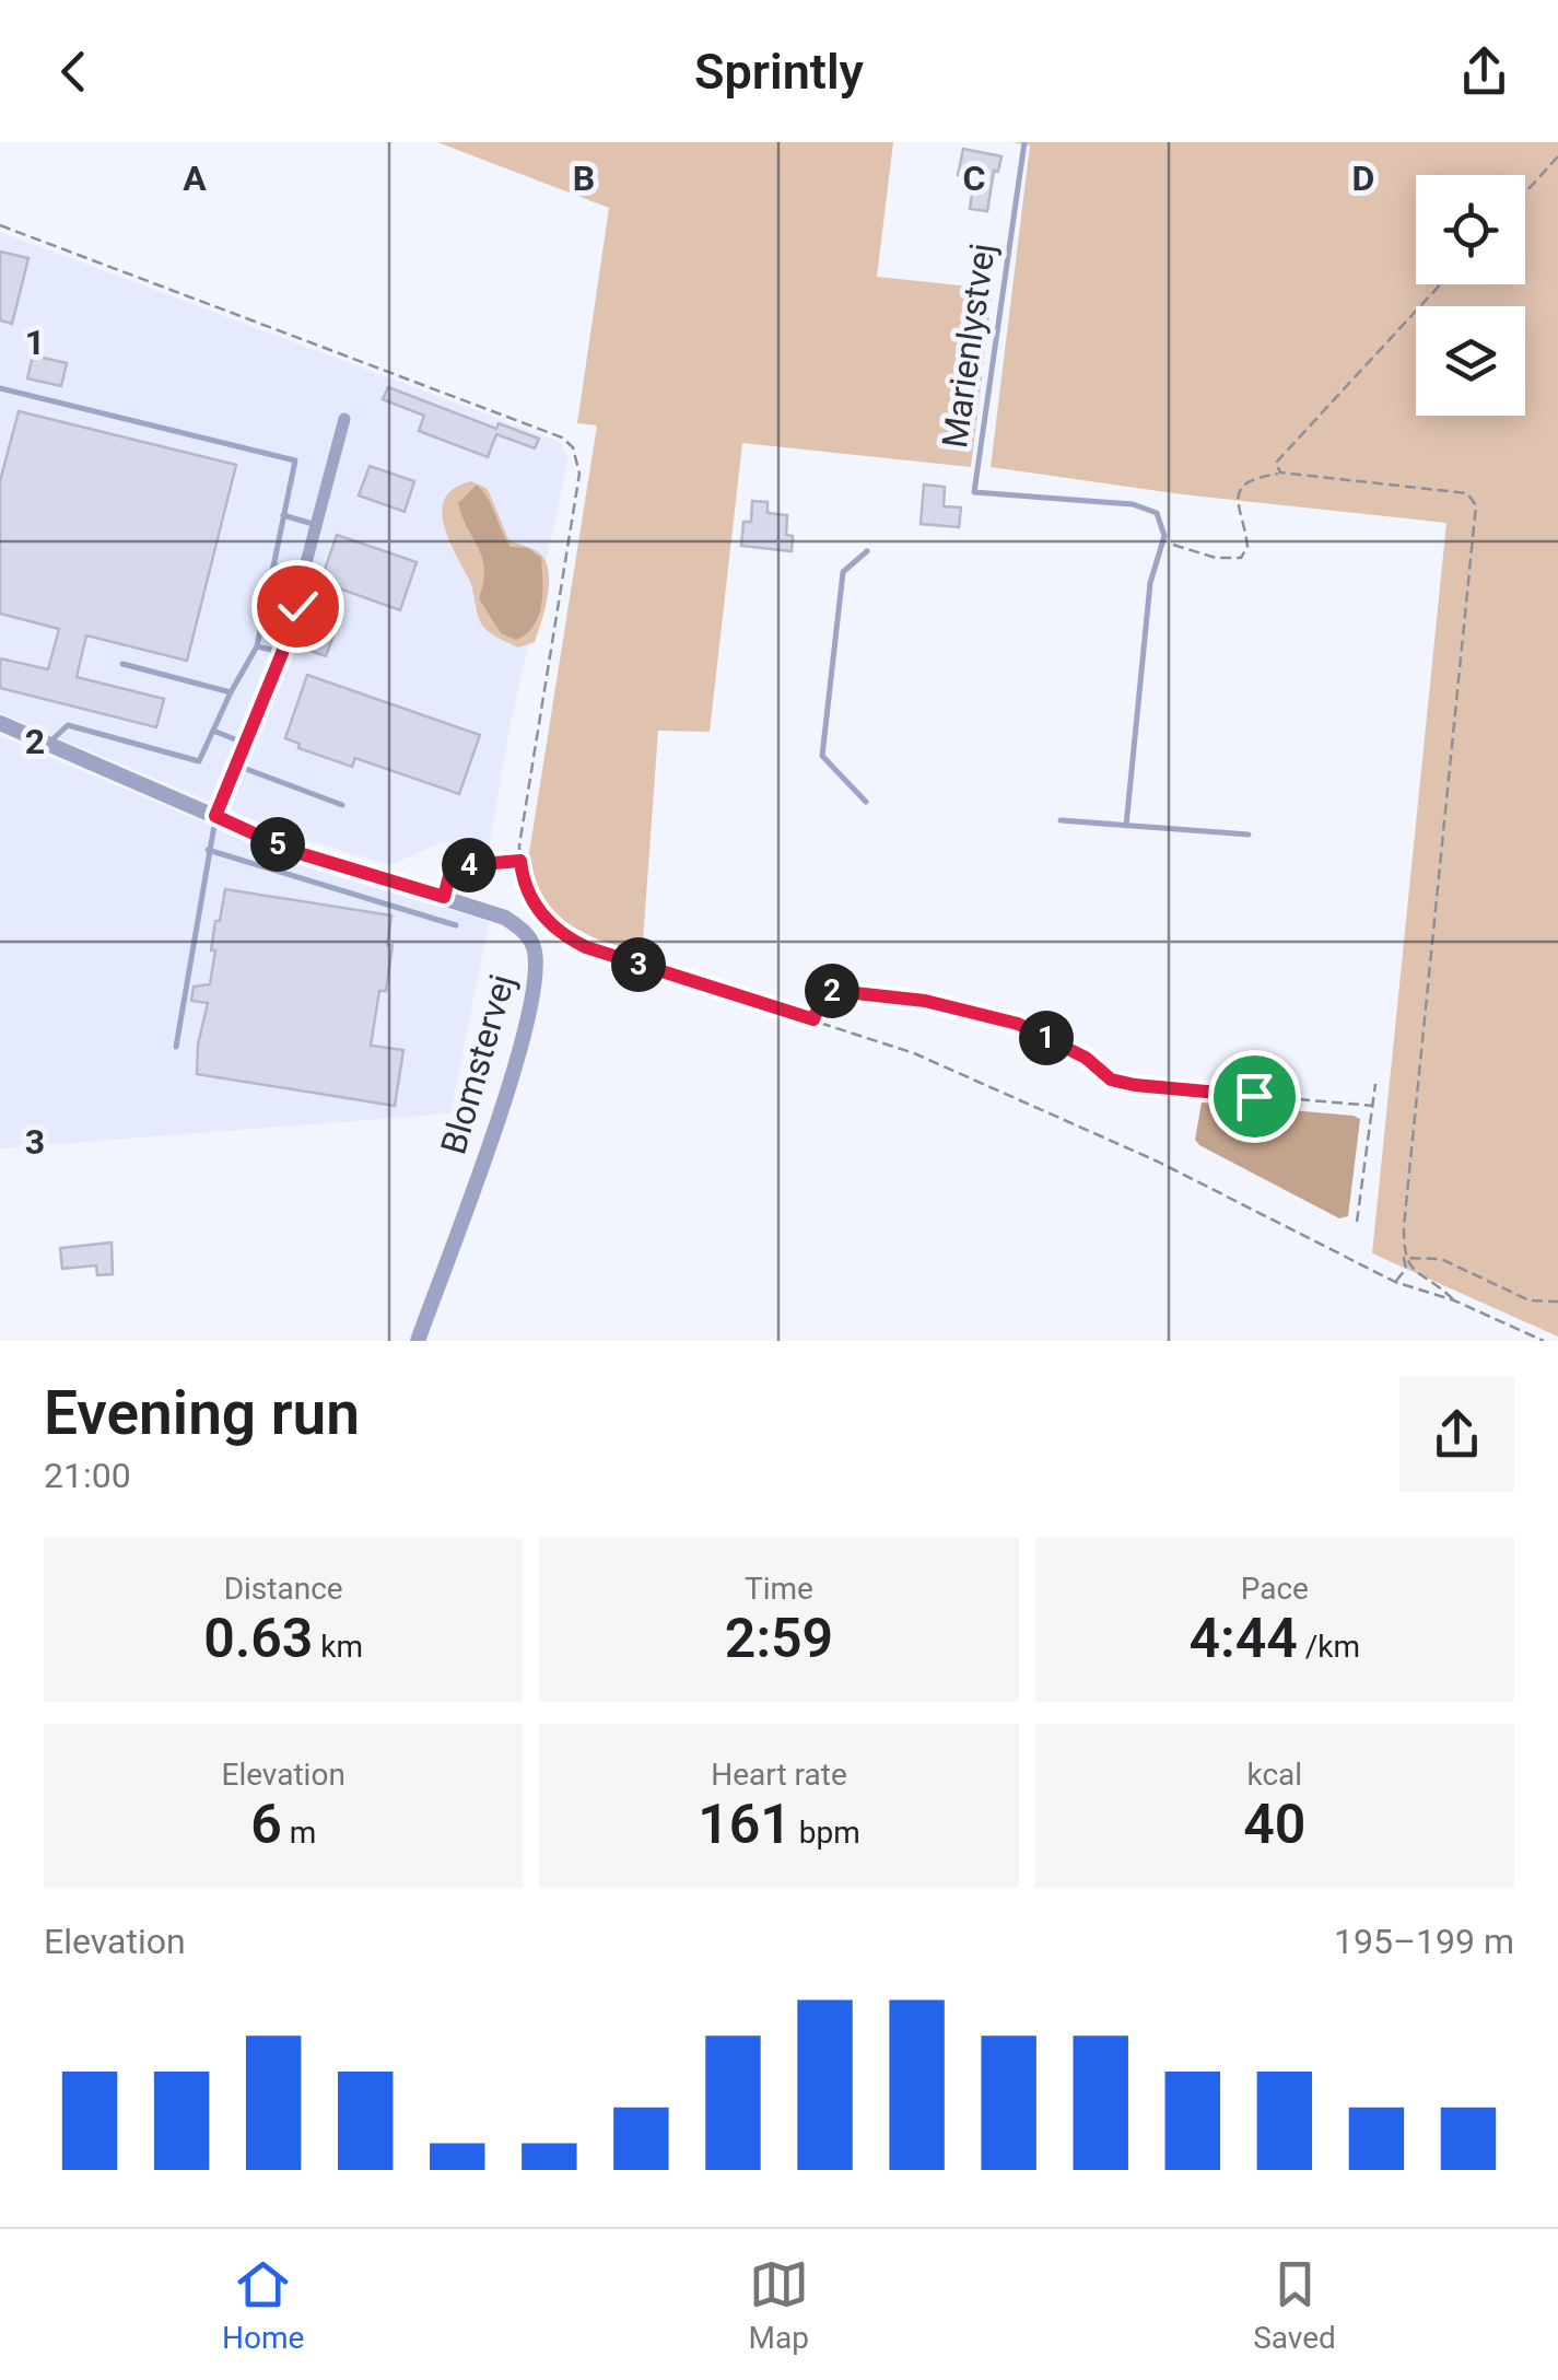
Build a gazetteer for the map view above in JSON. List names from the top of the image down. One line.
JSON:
{"streets":{"street":["Blomstervej"],"lane":["Marienlystvej"]},"page":{"header":"Sprintly","pins":["5","4","3","2","1"],"heading":["Evening run","21:00"],"stats":[["Distance","0.63 km"],["Time","2:59"],["Pace","4:44 /km"],["Elevation","6 m"],["Heart rate","161 bpm"],["kcal","40"]],"chart":["Elevation","195–199 m"],"tabs":["Home","Map","Saved"]},"grid":{"columns":["A","B","C","D"],"rows":["1","2","3"]}}
